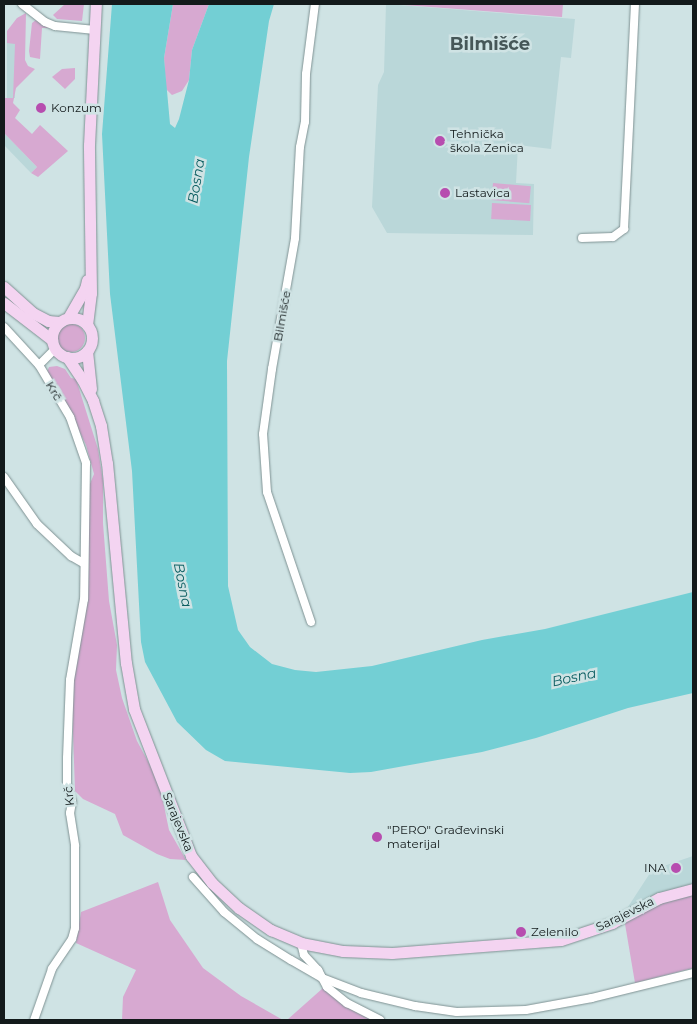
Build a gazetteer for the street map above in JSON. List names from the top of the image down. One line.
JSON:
{"streets":{"main road":["Sarajevska"],"street":["Bilmišće","Krč"]},"districts":["Bilmišće"],"water":["Bosna"],"places":["Konzum","Tehnička škola Zenica","Lastavica","\"PERO\" Građevinski materijal","INA","Zelenilo"]}
